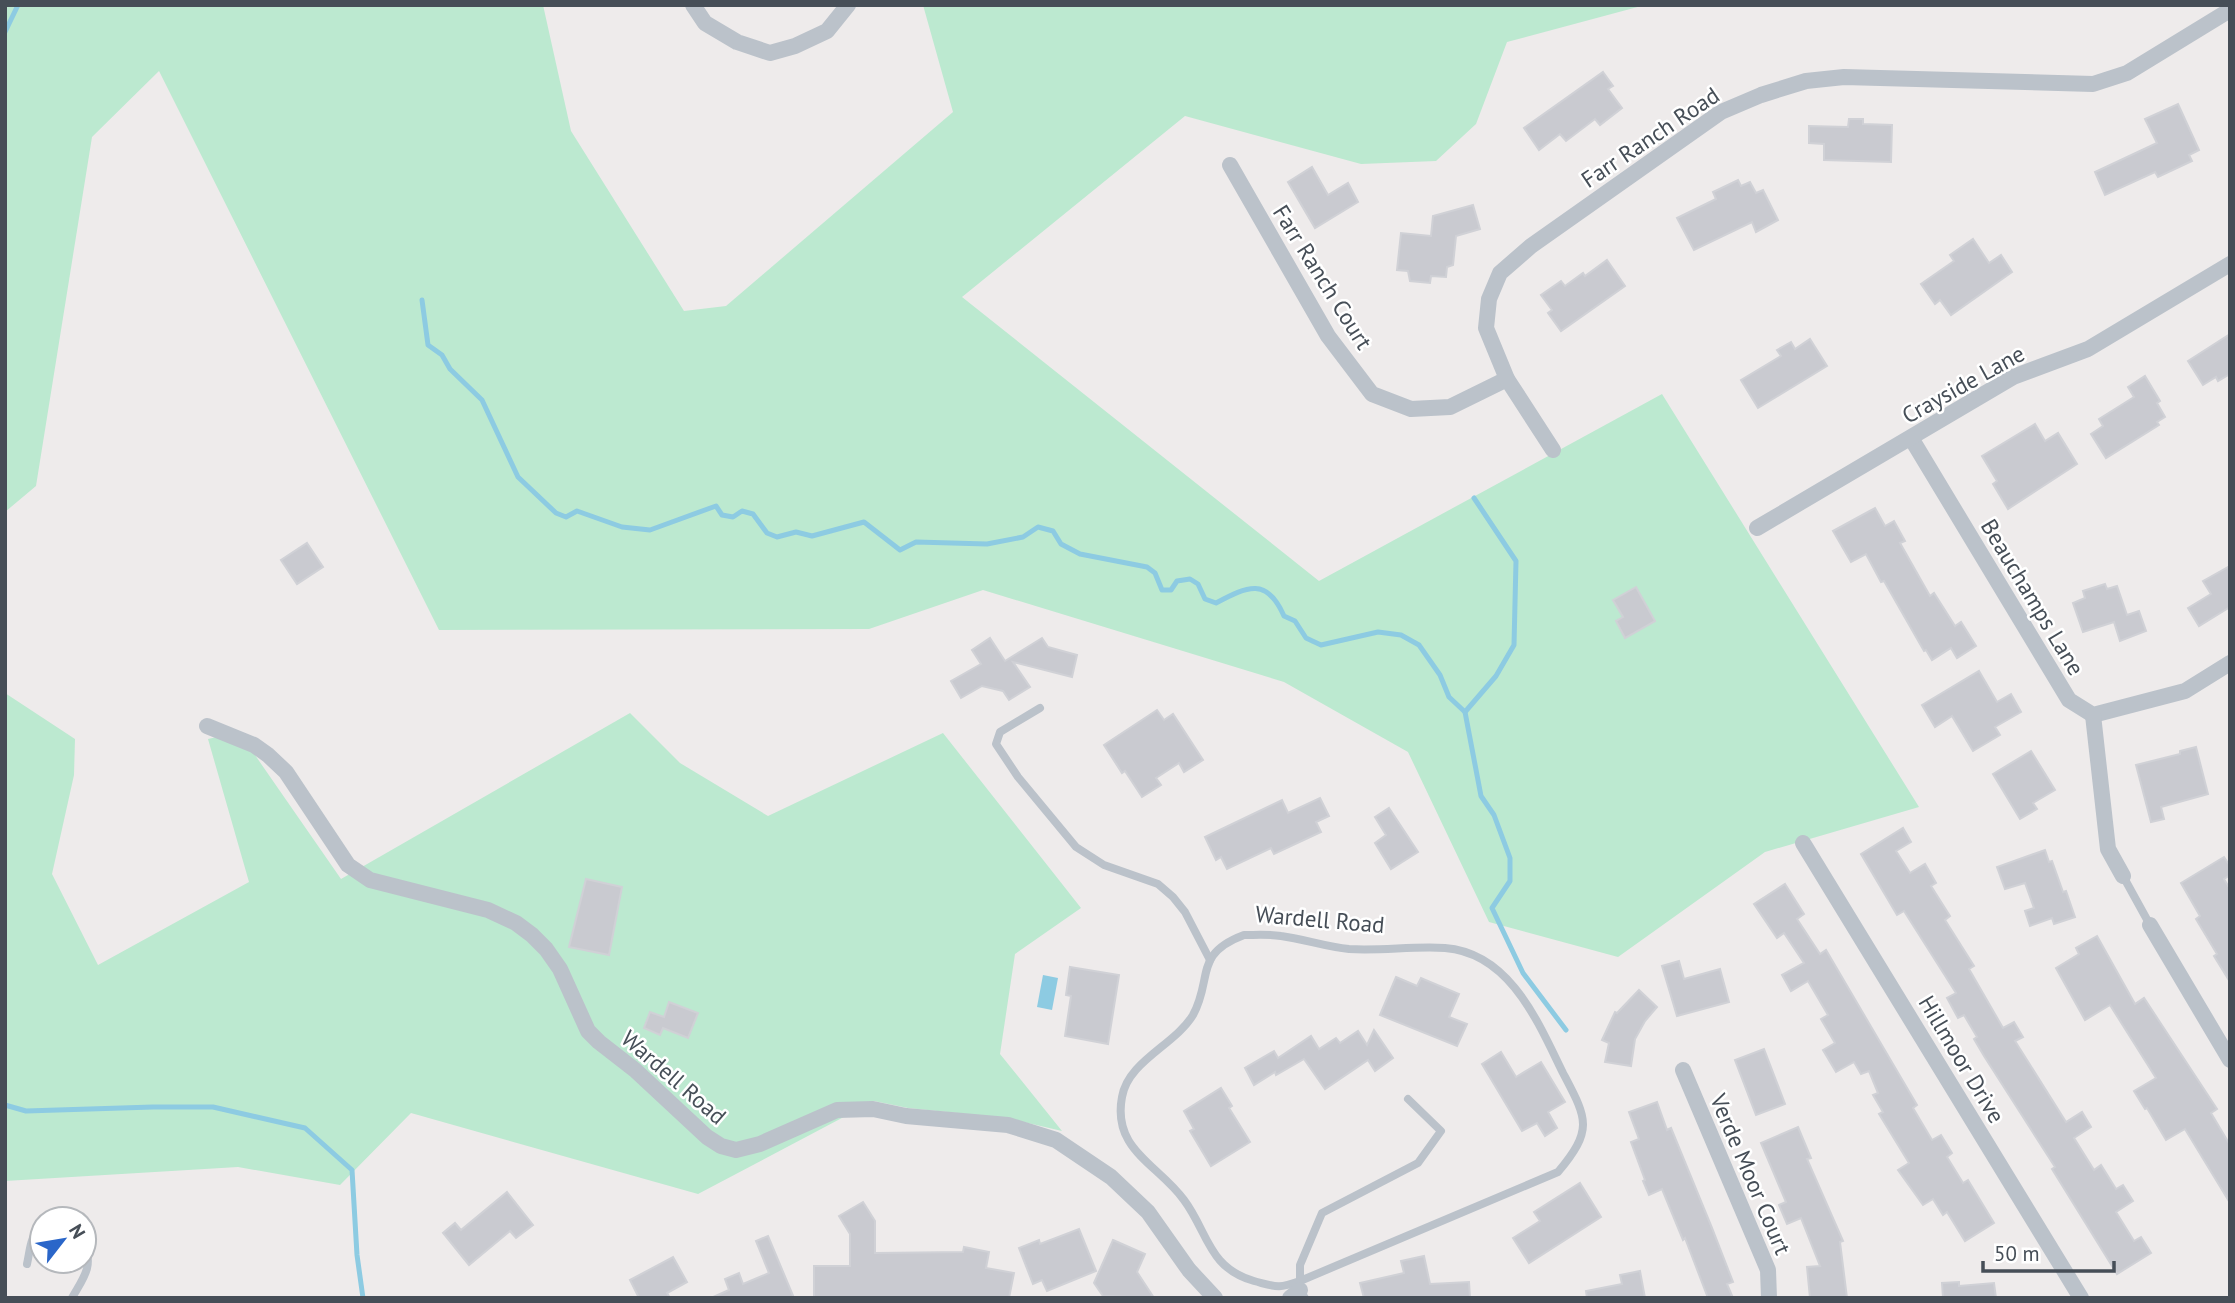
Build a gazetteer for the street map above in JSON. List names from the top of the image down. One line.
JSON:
{"streets":{"street":["Farr Ranch Road","Farr Ranch Court","Crayside Lane","Beauchamps Lane","Wardell Road","Hillmoor Drive","Verde Moor Court"]},"crossings":[["Farr Ranch Road","Farr Ranch Court"],["Crayside Lane","Beauchamps Lane"]],"scale_bar":"50 m","north":"top right"}
